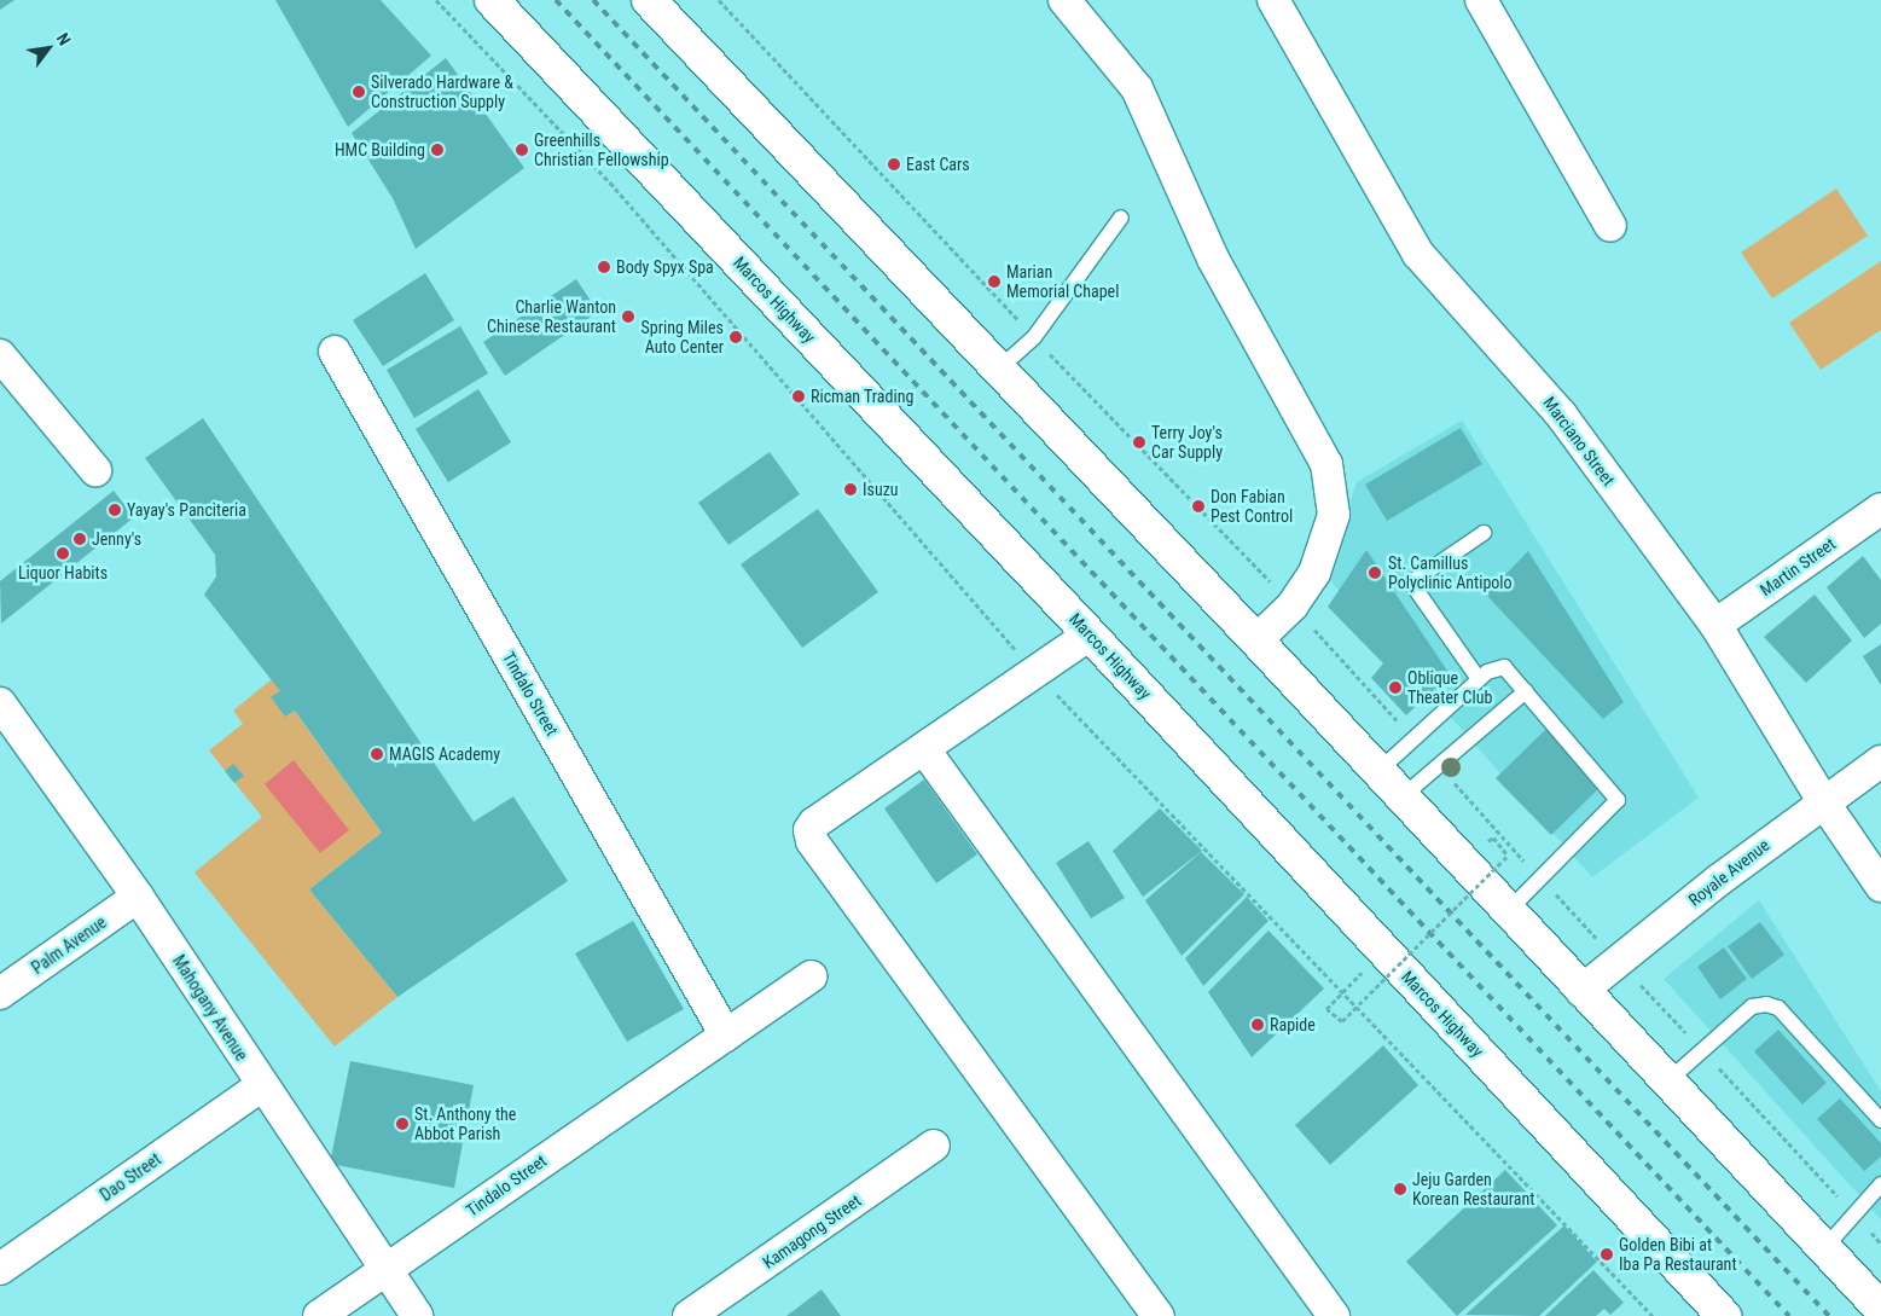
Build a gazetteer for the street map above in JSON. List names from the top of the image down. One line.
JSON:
{"streets":{"main road":["Marcos Highway"],"street":["Marciano Street","Martin Street","Tindalo Street","Royale Avenue","Palm Avenue","Mahogany Avenue","Dao Street","Kamagong Street"]},"crossings":[["Marciano Street","Martin Street"],["Marciano Street","Royale Avenue"],["Tindalo Street","Mahogany Avenue"],["Palm Avenue","Mahogany Avenue"],["Mahogany Avenue","Dao Street"]],"places":["Silverado Hardware & Construction Supply","HMC Building","Greenhills Christian Fellowship","East Cars","Body Spyx Spa","Marian Memorial Chapel","Charlie Wanton Chinese Restaurant","Spring Miles Auto Center","Ricman Trading","Terry Joy's Car Supply","Isuzu","Don Fabian Pest Control","Yayay's Panciteria","Jenny's","Liquor Habits","St. Camillus Polyclinic Antipolo","Oblique Theater Club","MAGIS Academy","Rapide","St. Anthony the Abbot Parish","Jeju Garden Korean Restaurant","Golden Bibi at Iba Pa Restaurant"],"north":"top right"}
